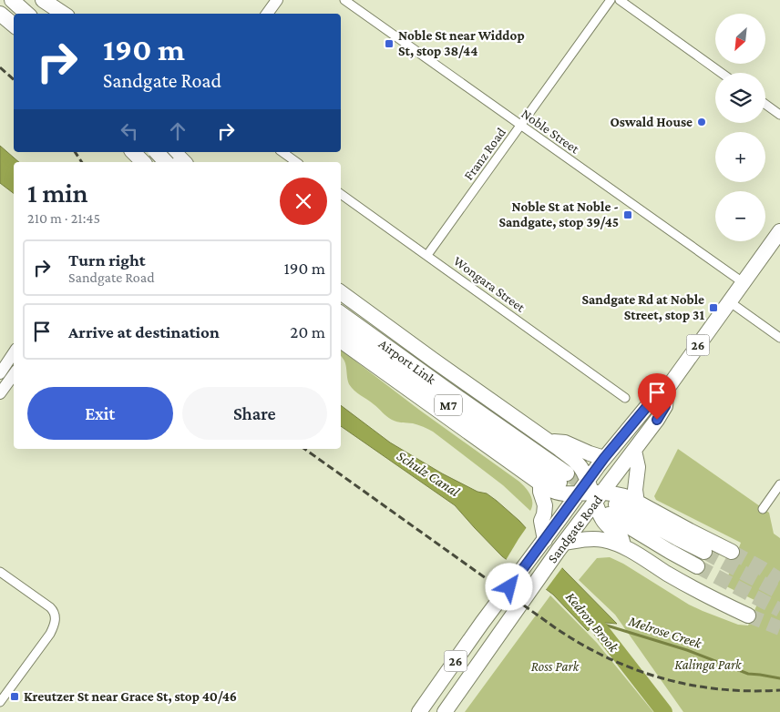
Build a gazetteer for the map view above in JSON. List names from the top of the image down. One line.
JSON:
{"streets":{"highway":["26","Airport Link","M7","Sandgate Road"],"street":["Noble Street","Franz Road","Wongara Street"]},"crossings":[["Noble Street","Franz Road"],["Noble Street","Sandgate Road"],["Franz Road","Wongara Street"]],"water":["Schulz Canal","Kedron Brook","Melrose Creek"],"parks":["Kalinga Park","Ross Park"],"places":{"transit":["Noble St near Widdop St, stop 38/44","Noble St at Noble - Sandgate, stop 39/45","Sandgate Rd at Noble Street, stop 31","Kreutzer St near Grace St, stop 40/46"],"other":["Oswald House"]},"north":"bottom left","page":{"map_buttons":["+","−"],"turn":["190 m","Sandgate Road"],"heading":["1 min","210 m · 21:45"],"list":[{"name":"Turn right","note":"Sandgate Road","value":"190 m"},{"name":"Arrive at destination","value":"20 m"}],"buttons":["Exit","Share"]}}
